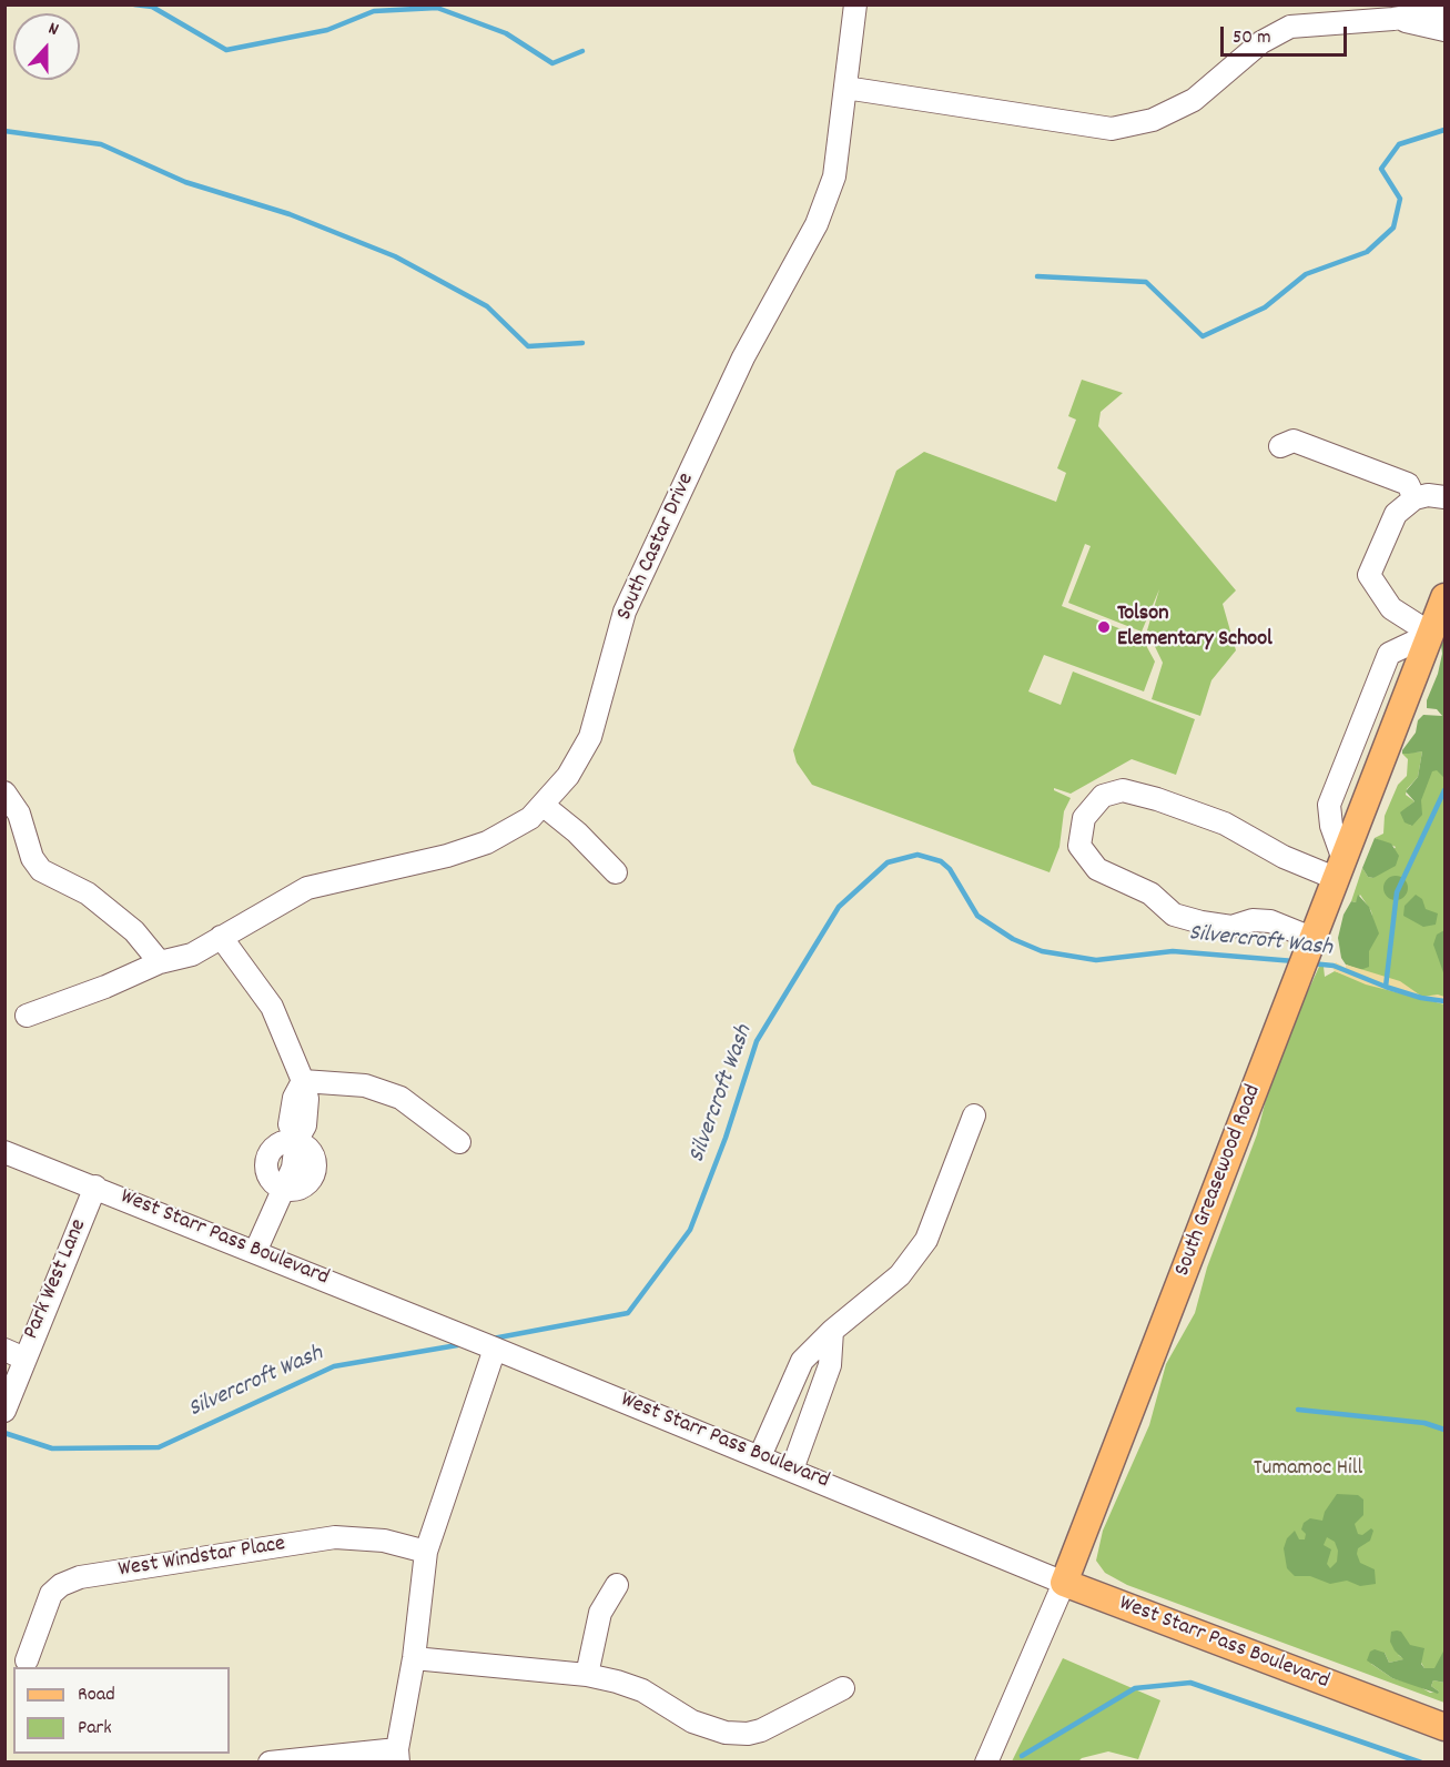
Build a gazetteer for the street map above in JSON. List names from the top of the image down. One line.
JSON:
{"streets":{"main road":["South Greasewood Road","West Starr Pass Boulevard"],"street":["South Castar Drive","Park West Lane","West Windstar Place"]},"crossings":[["South Greasewood Road","West Starr Pass Boulevard"],["West Starr Pass Boulevard","Park West Lane"]],"water":["Silvercroft Wash"],"parks":["Tumamoc Hill"],"places":["Tolson Elementary School"],"legend":["Road","Park"],"scale_bar":"50 m","north":"top"}
